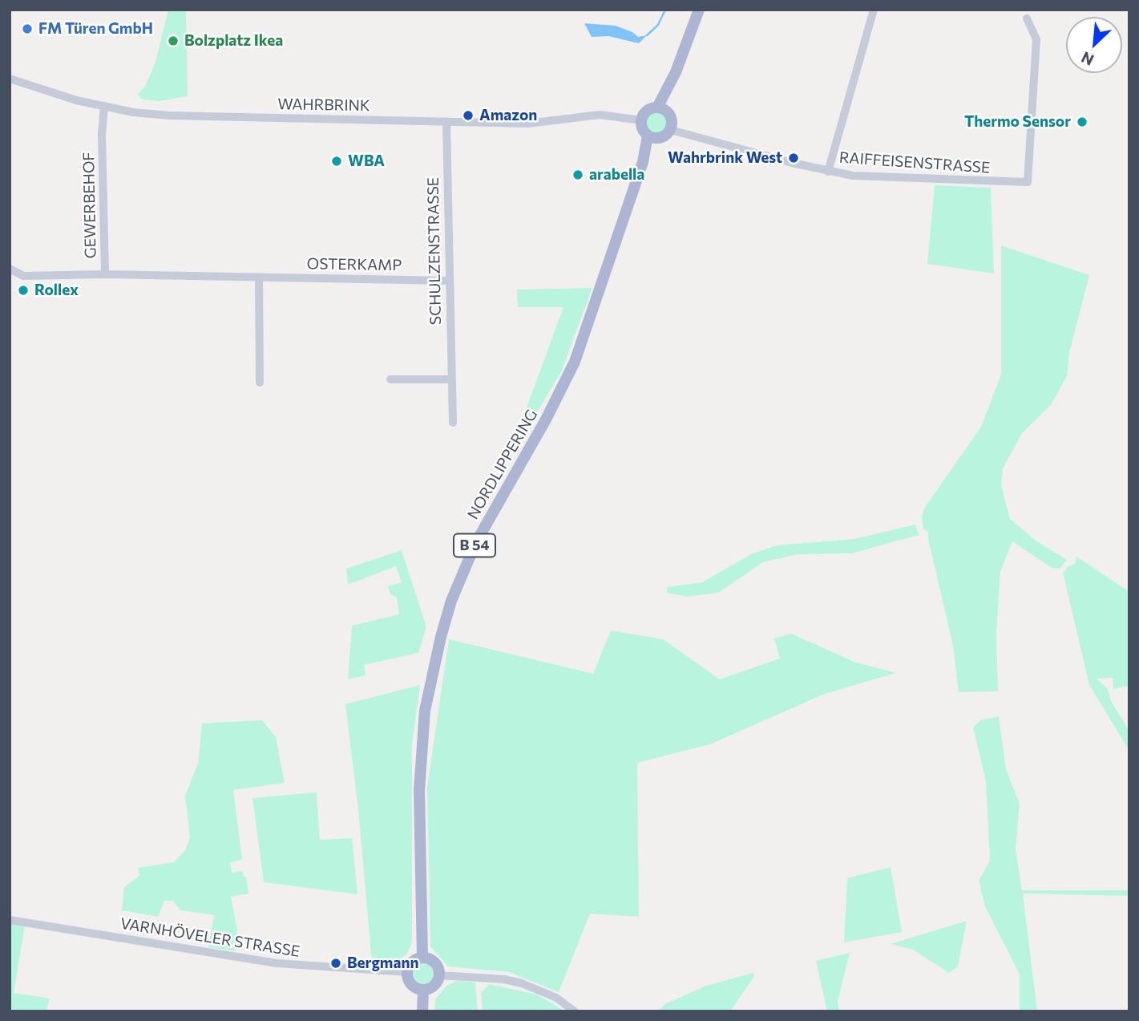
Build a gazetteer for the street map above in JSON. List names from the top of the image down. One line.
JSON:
{"streets":{"main road":["NORDLIPPERING","B 54"],"street":["WAHRBRINK","RAIFFEISENSTRASSE","GEWERBEHOF","SCHULZENSTRASSE","OSTERKAMP","VARNHÖVELER STRASSE"]},"crossings":[["WAHRBRINK","RAIFFEISENSTRASSE"],["WAHRBRINK","GEWERBEHOF"],["WAHRBRINK","SCHULZENSTRASSE"],["WAHRBRINK","NORDLIPPERING"],["RAIFFEISENSTRASSE","NORDLIPPERING"],["GEWERBEHOF","OSTERKAMP"],["SCHULZENSTRASSE","OSTERKAMP"],["NORDLIPPERING","VARNHÖVELER STRASSE"]],"places":["FM Türen GmbH","Bolzplatz Ikea","Amazon","Thermo Sensor","Wahrbrink West","WBA","arabella","Rollex","Bergmann"],"north":"bottom left"}
